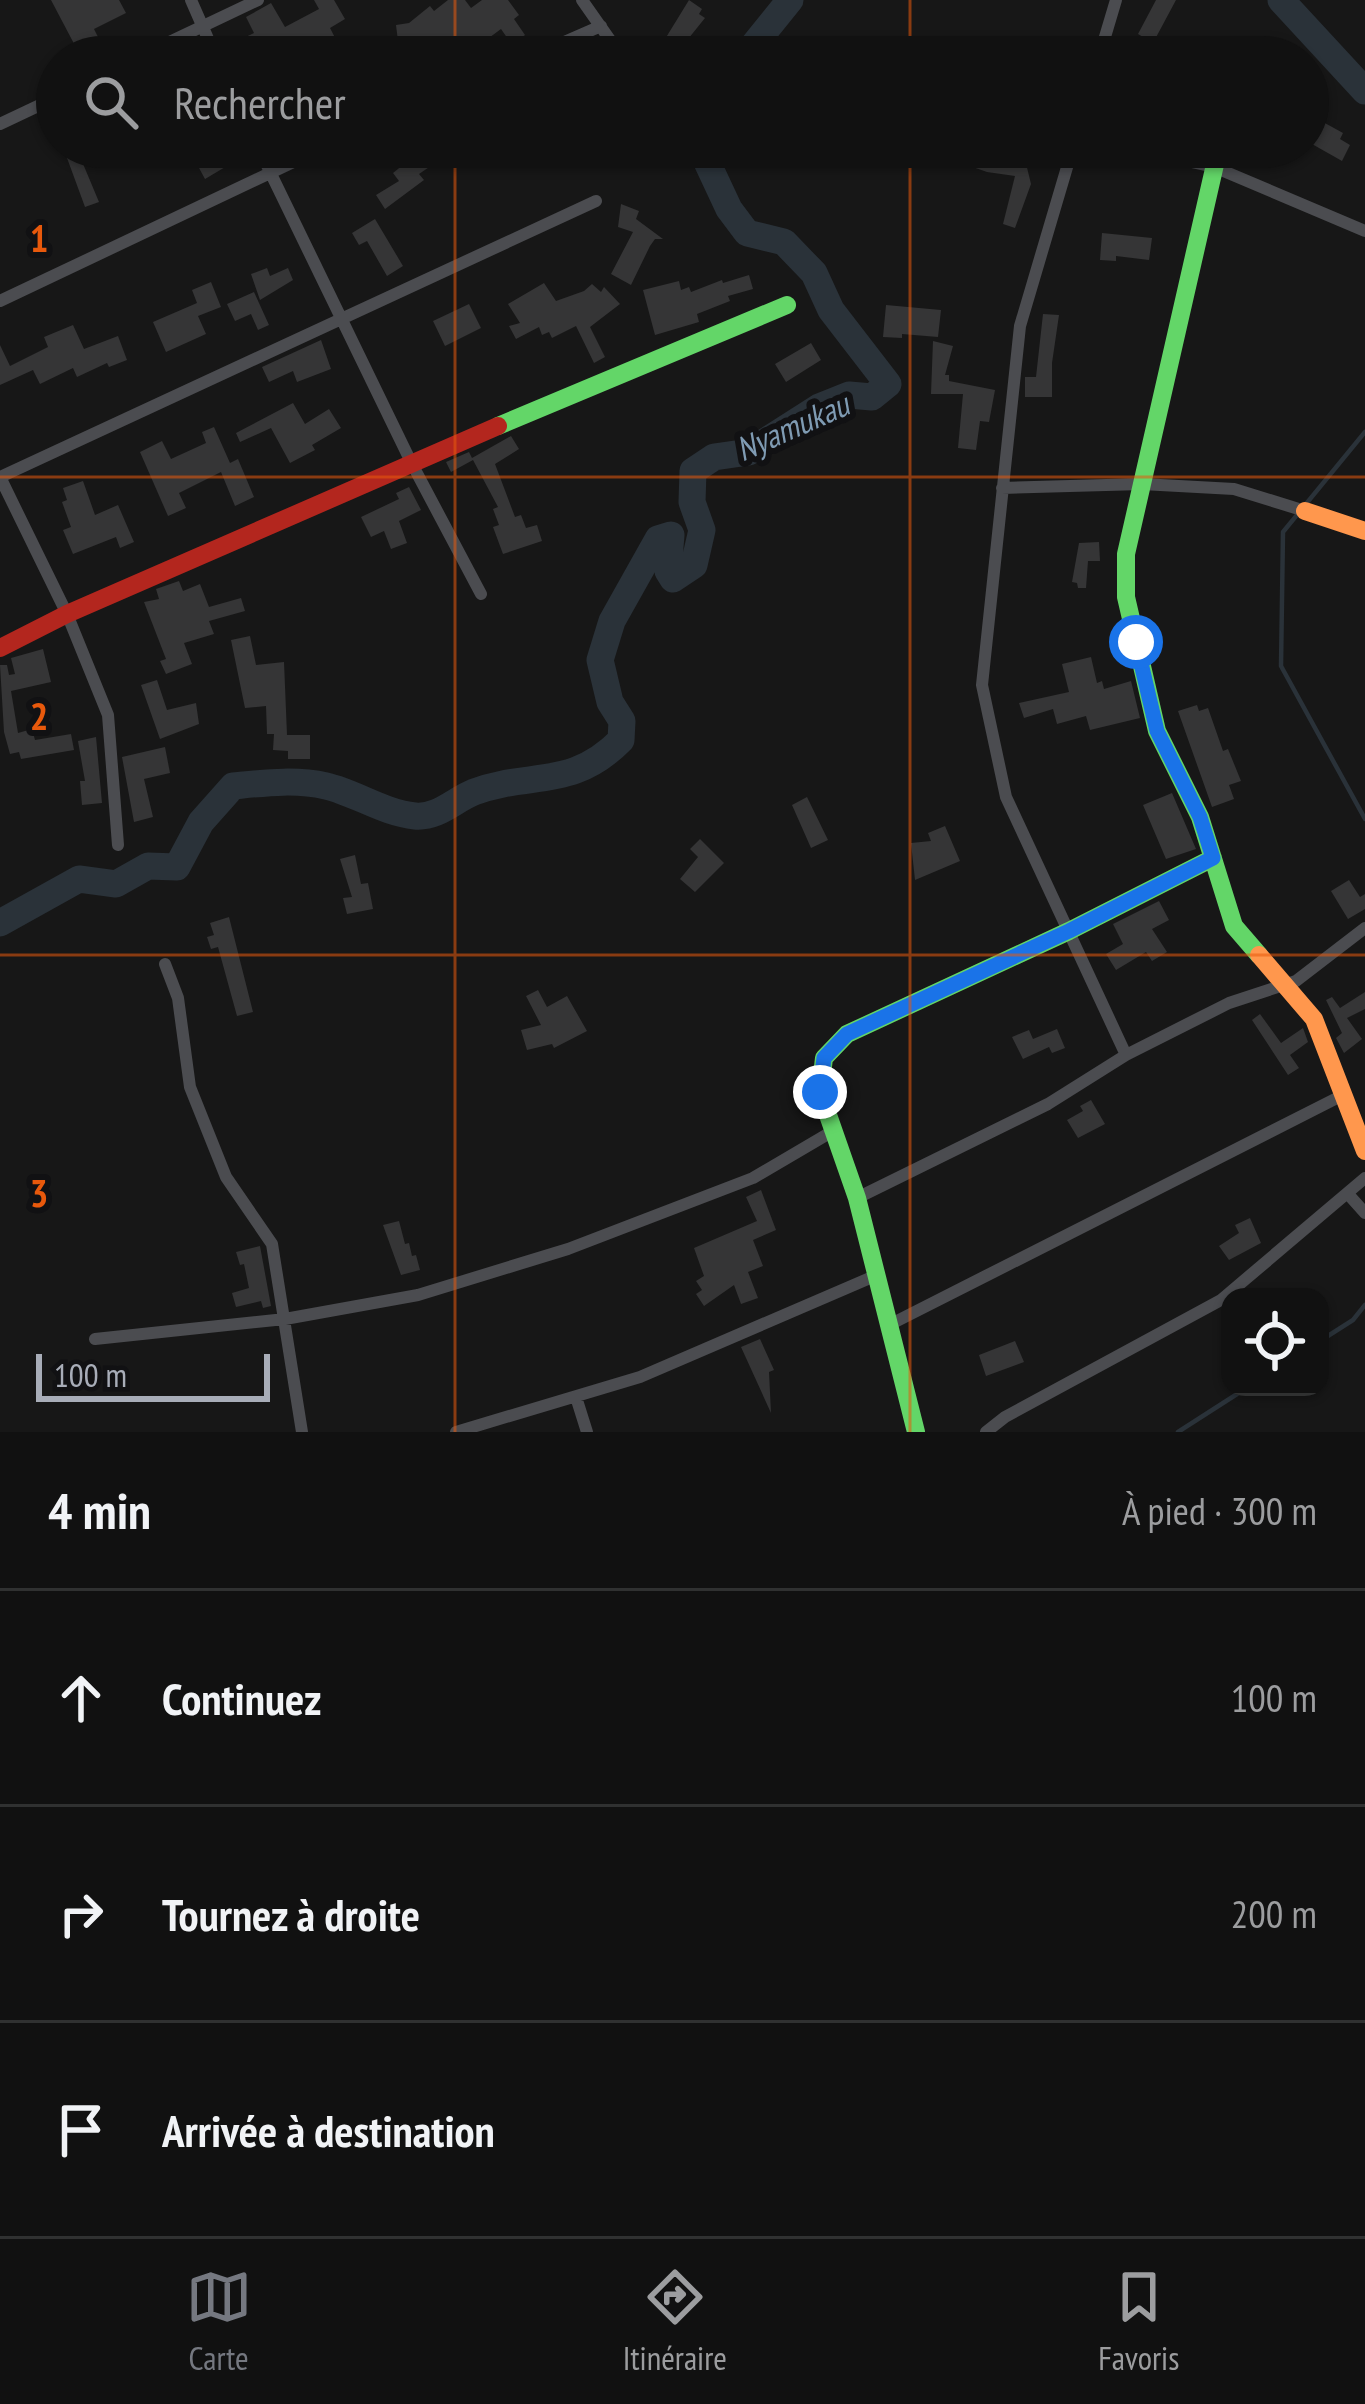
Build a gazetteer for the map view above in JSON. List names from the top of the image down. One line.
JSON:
{"water":["Nyamukau"],"scale_bar":"100 m","page":{"search":"Rechercher","scale":"100 m","heading":["4 min","À pied · 300 m"],"list":[["Continuez","100 m"],["Tournez à droite","200 m"],"Arrivée à destination"],"nav":["Carte","Itinéraire","Favoris"]},"grid":{"rows":["1","2","3"]}}
